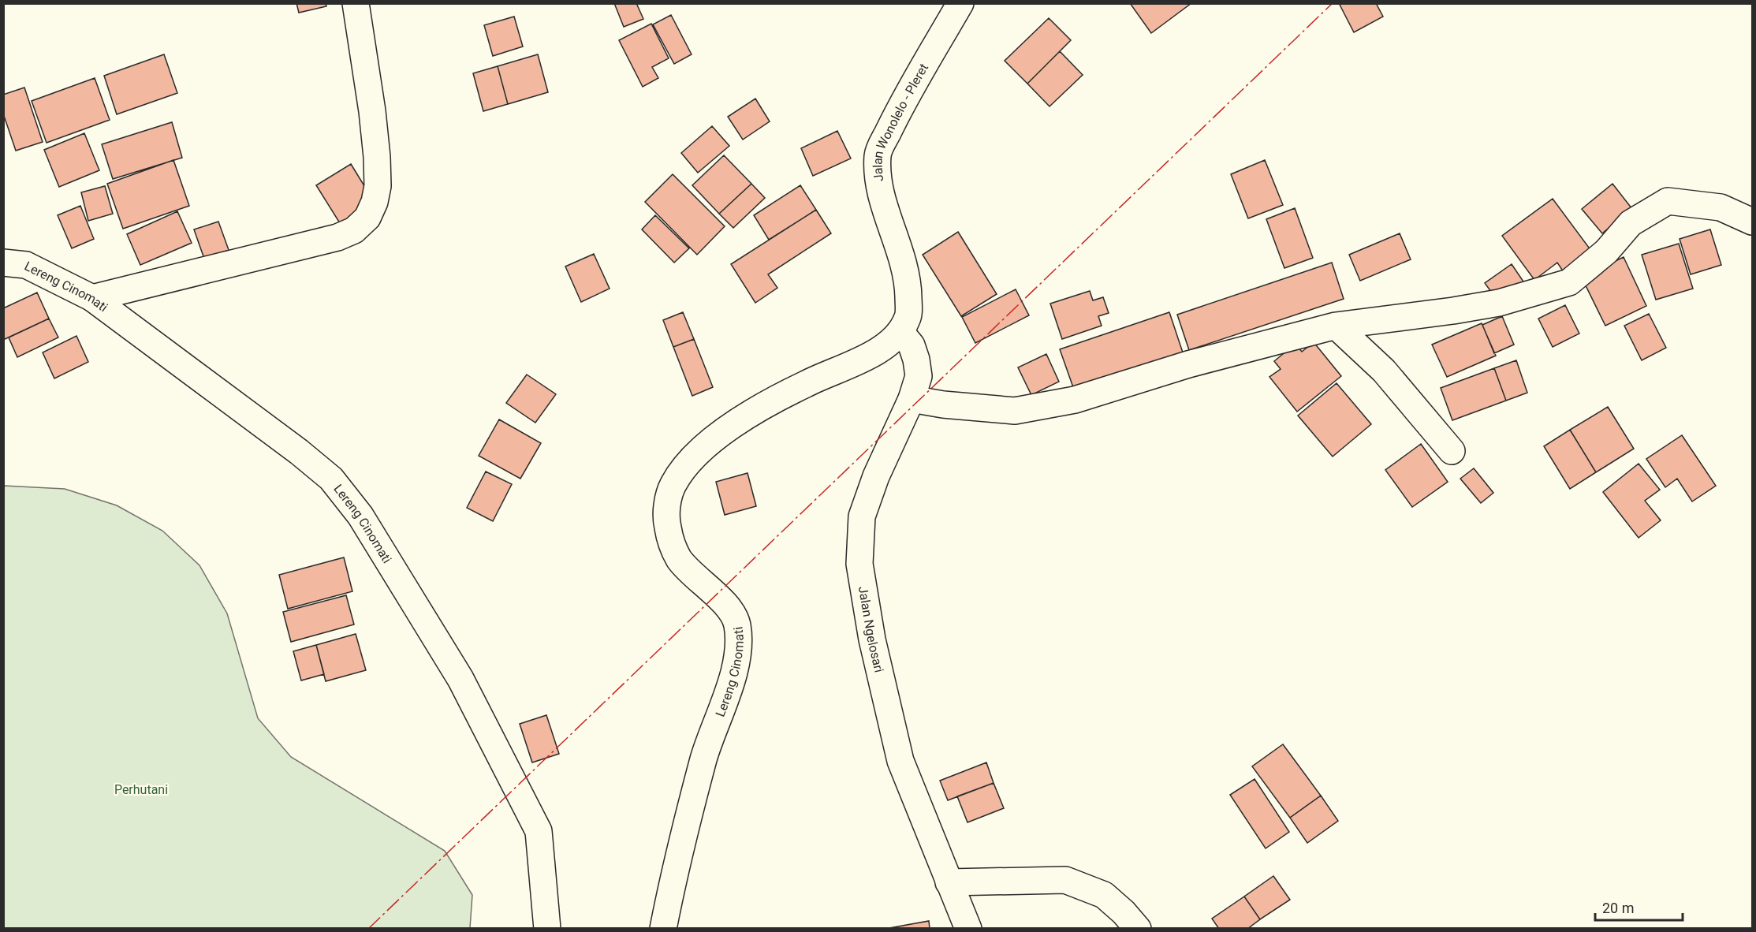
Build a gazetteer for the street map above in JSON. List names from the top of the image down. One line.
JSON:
{"streets":{"street":["Jalan Wonolelo - Pleret","Lereng Cinomati","Jalan Ngelosari"]},"crossings":[["Jalan Wonolelo - Pleret","Lereng Cinomati"],["Jalan Wonolelo - Pleret","Jalan Ngelosari"],["Lereng Cinomati","Jalan Ngelosari"]],"parks":["Perhutani"],"scale_bar":"20 m"}
